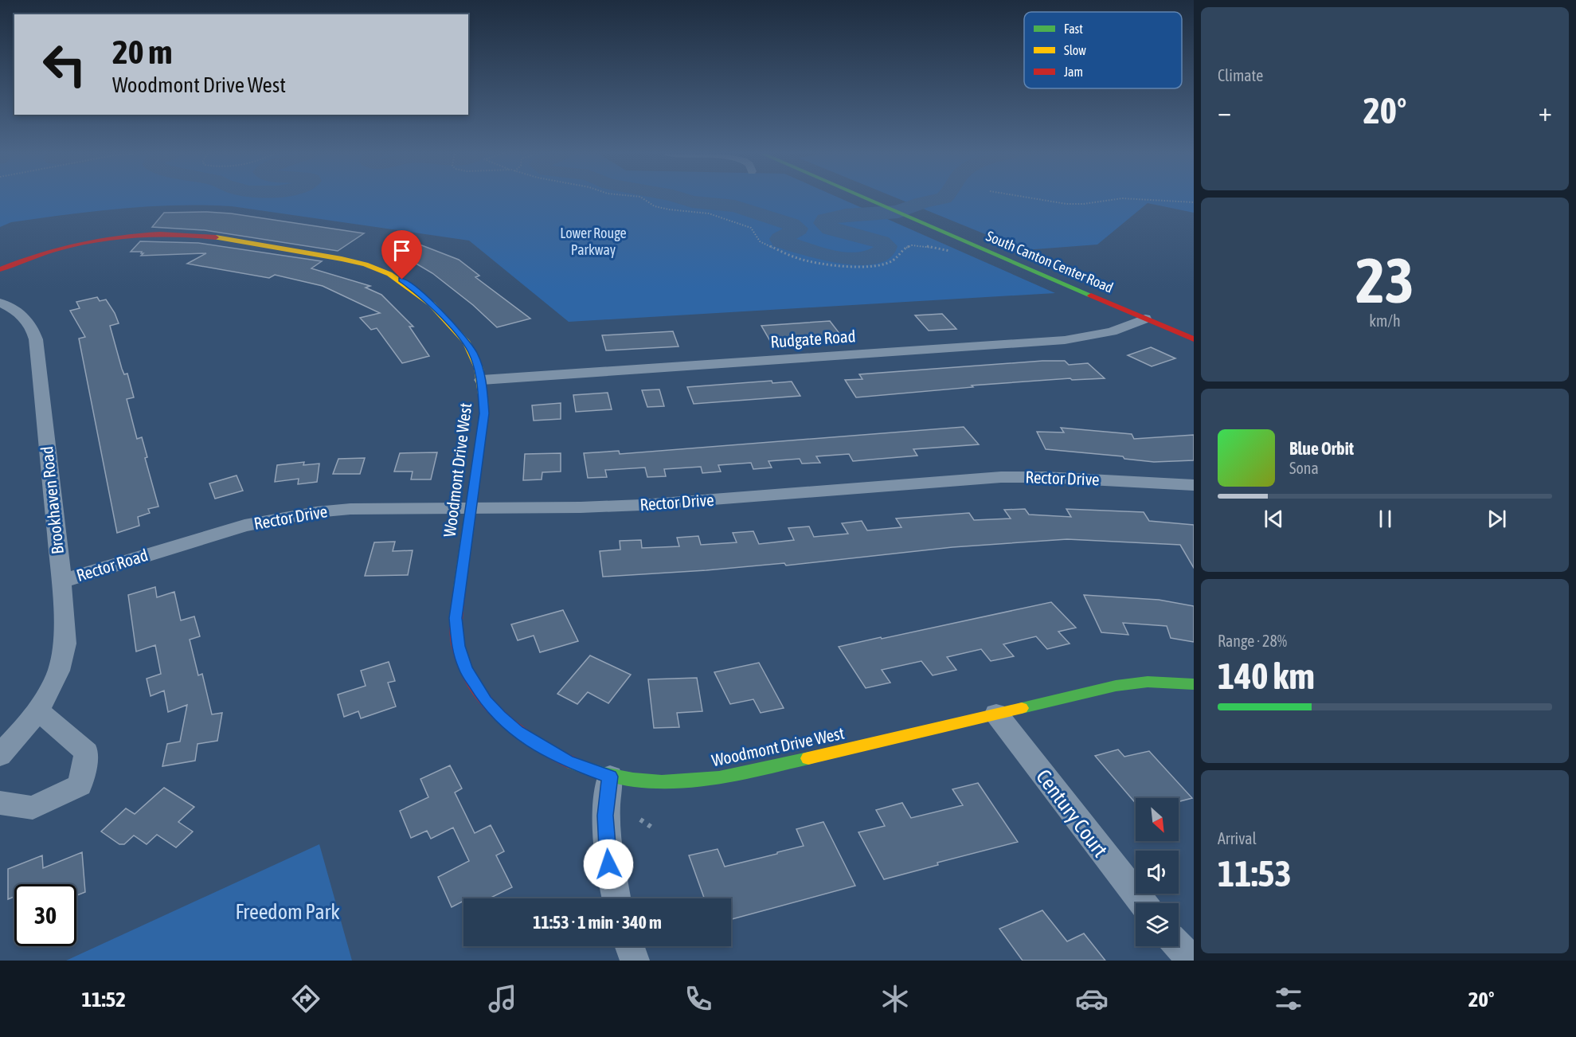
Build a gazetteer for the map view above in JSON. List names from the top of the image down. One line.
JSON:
{"streets":{"street":["South Canton Center Road","Rudgate Road","Woodmont Drive West","Rector Drive","Brookhaven Road","Rector Road","Century Court"]},"crossings":[["South Canton Center Road","Rudgate Road"],["Rudgate Road","Woodmont Drive West"],["Woodmont Drive West","Rector Drive"],["Woodmont Drive West","Century Court"],["Rector Drive","Rector Road"],["Brookhaven Road","Rector Road"]],"parks":["Lower Rouge Parkway","Freedom Park"],"legend":["Fast","Slow","Jam"],"north":"bottom right","page":{"tile":["Climate",["23","km/h"],["Range · 28%","140 km"],["Arrival","11:53"]],"turn":["20 m","Woodmont Drive West"],"heat":["−","20°","+"],"song":["Blue Orbit","Sona"],"limit":"30","trip":"11:53 · 1 min · 340 m","tabs":["11:52","20°"]}}
